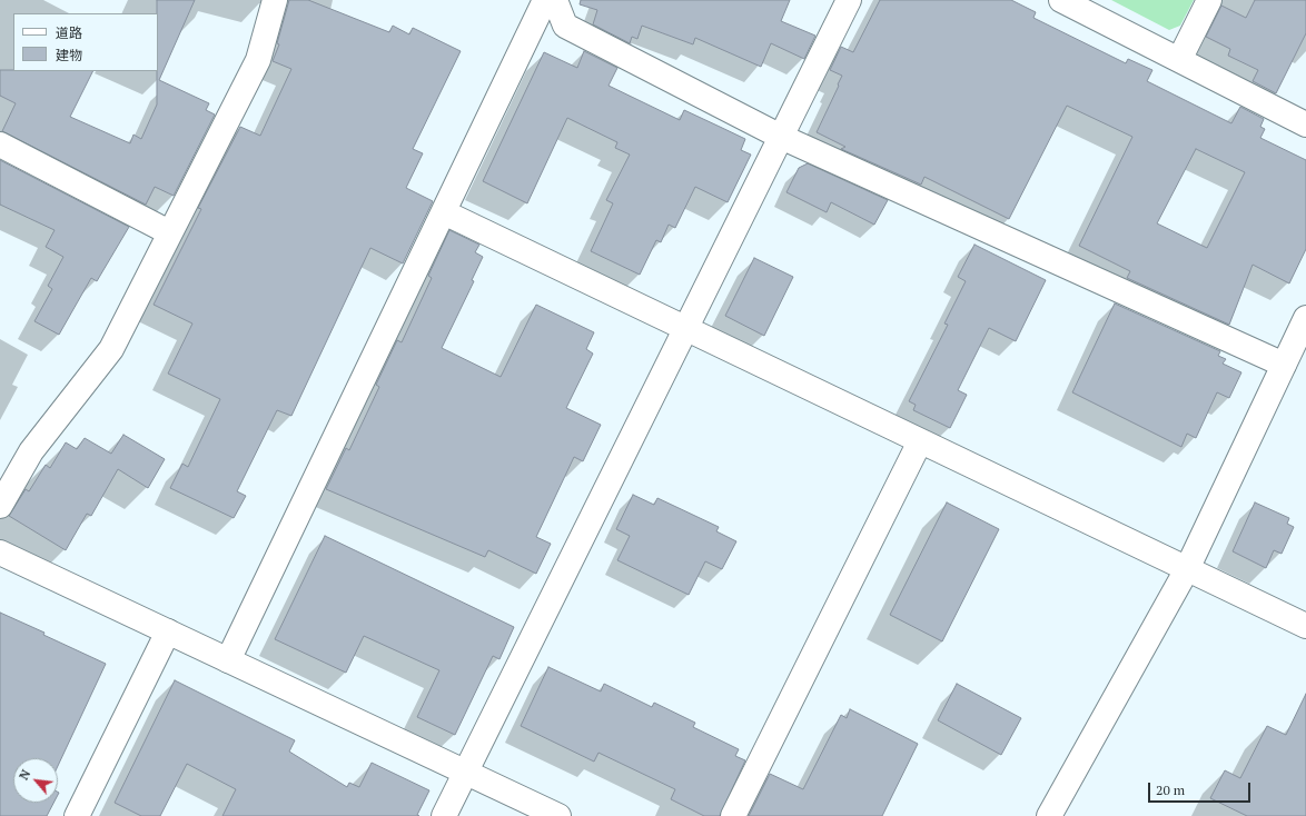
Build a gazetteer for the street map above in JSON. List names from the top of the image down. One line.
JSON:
{"legend":["道路","建物"],"scale_bar":"20 m","north":"top left"}
